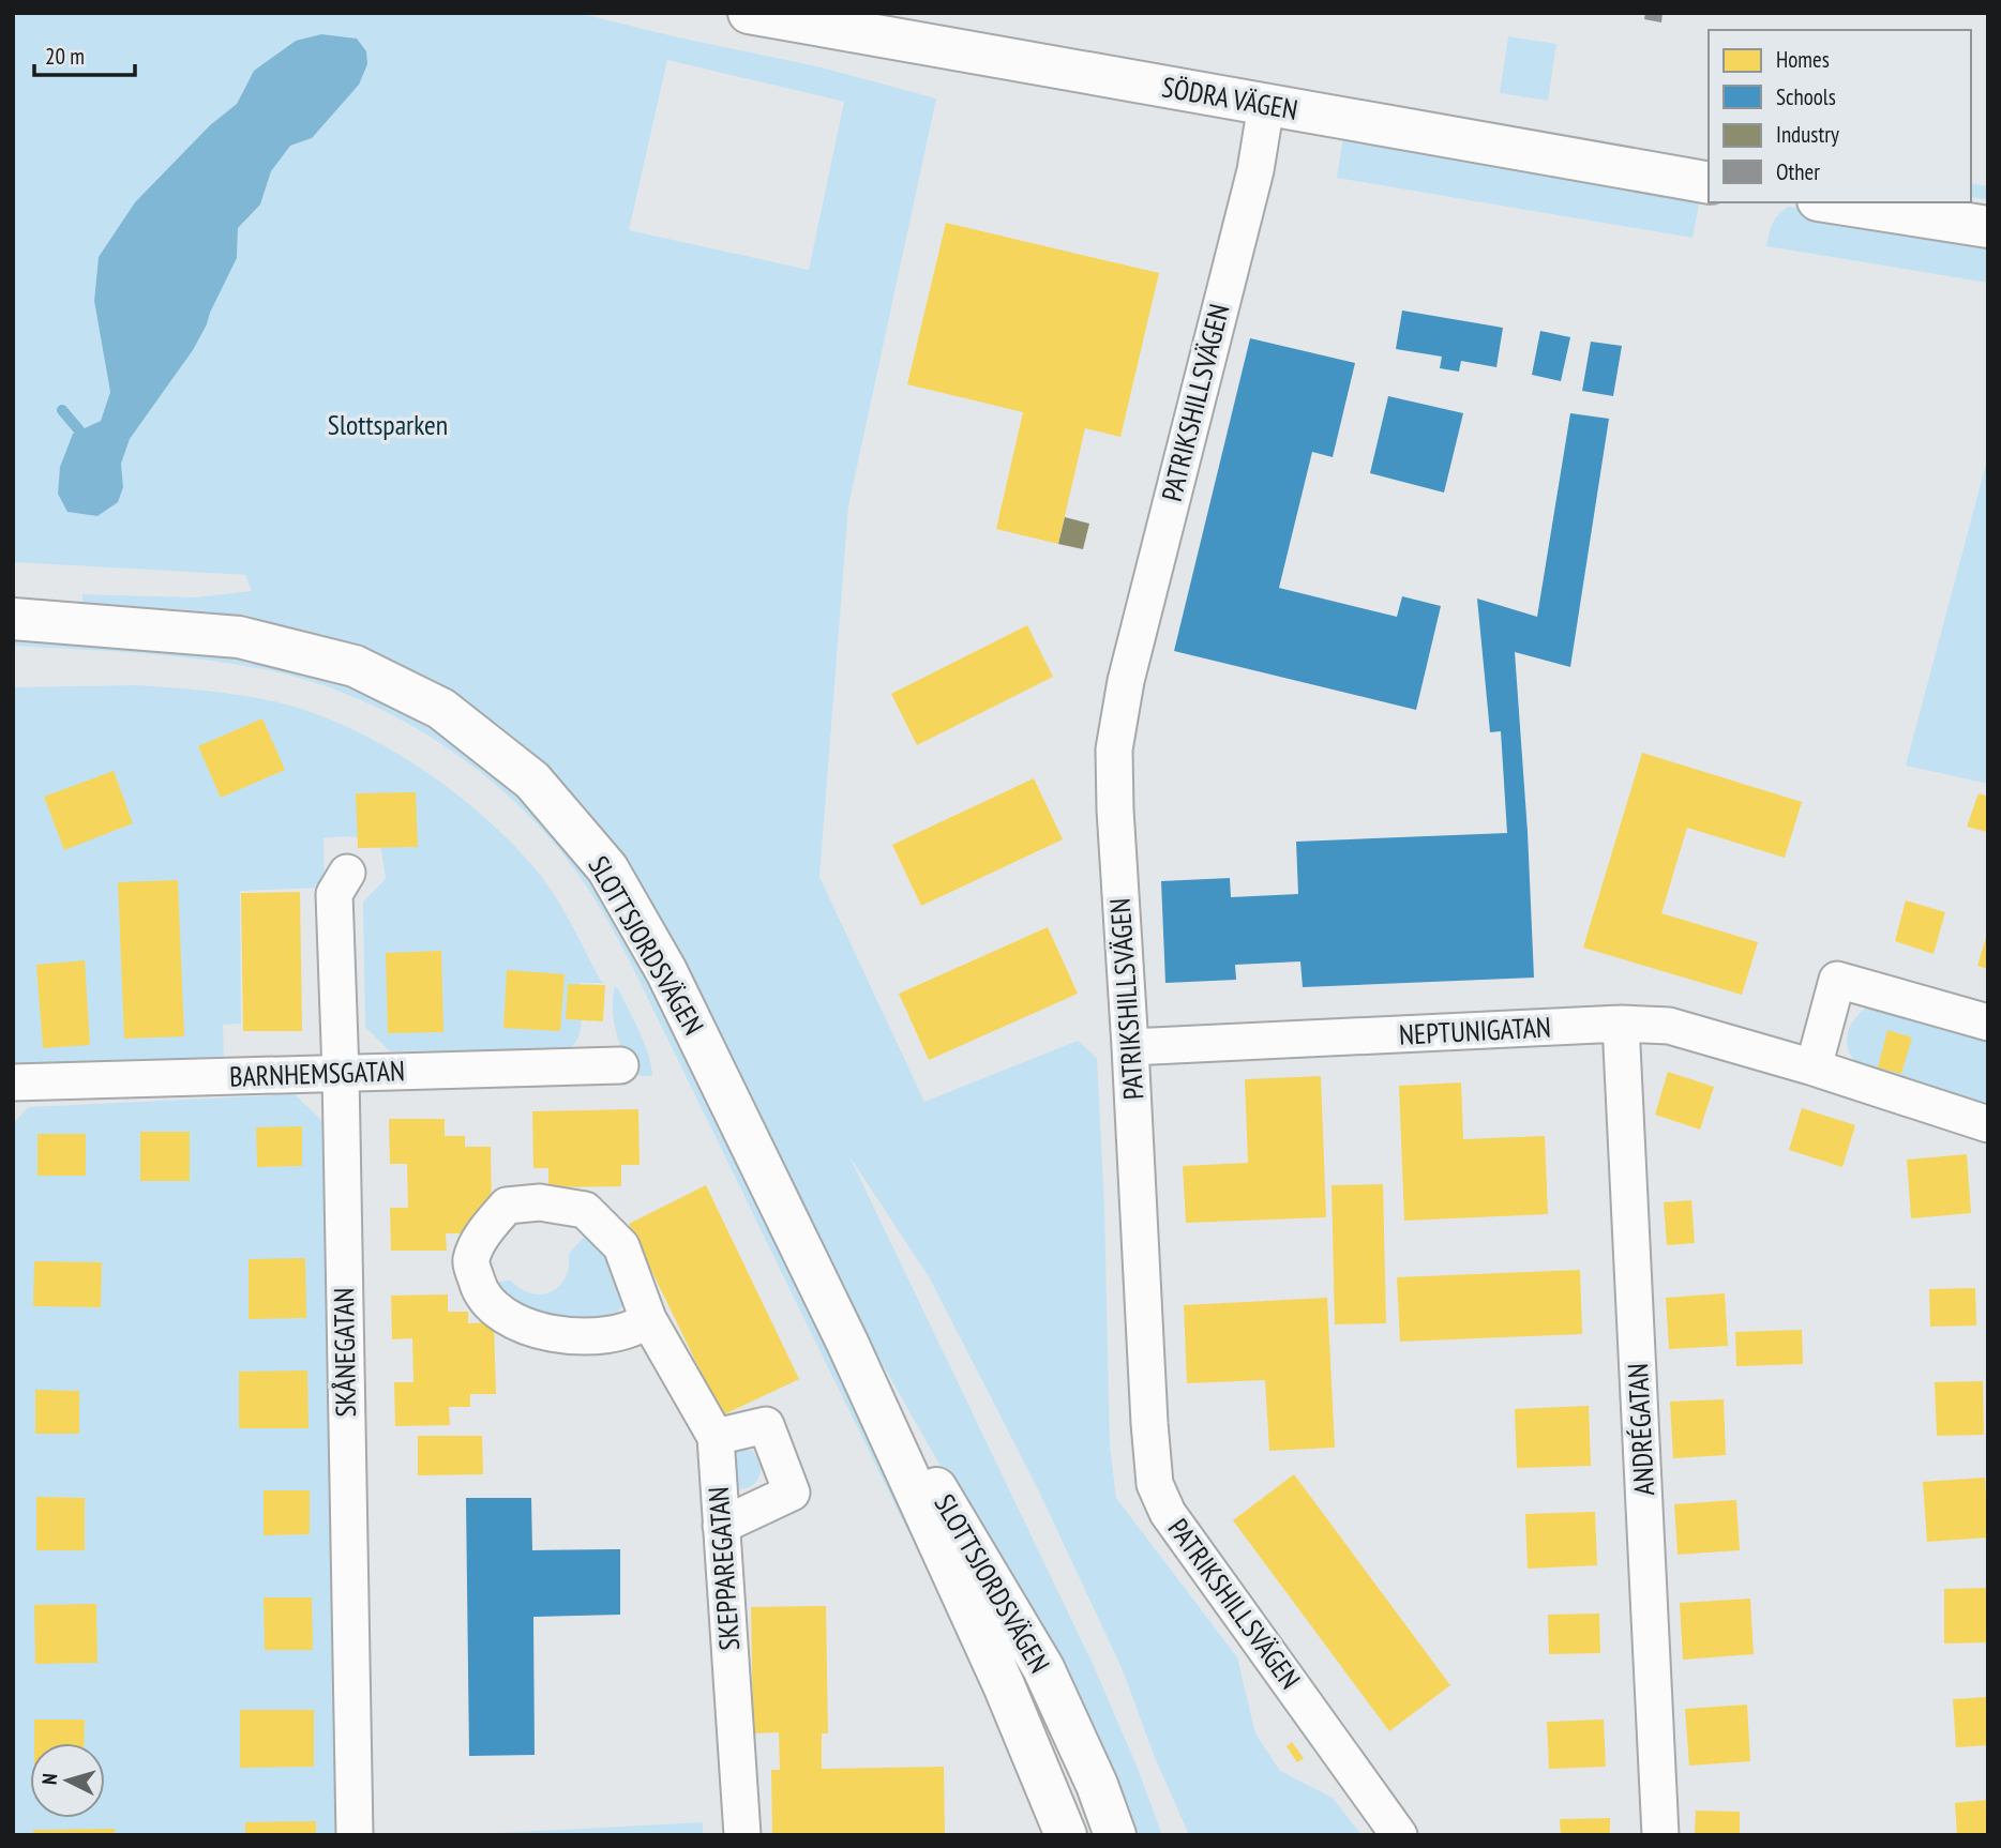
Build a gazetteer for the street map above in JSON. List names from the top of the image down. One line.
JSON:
{"streets":{"main road":["SÖDRA VÄGEN","SLOTTSJORDSVÄGEN"],"street":["PATRIKSHILLSVÄGEN","NEPTUNIGATAN","BARNHEMSGATAN","SKÅNEGATAN","ANDRÉGATAN","SKEPPAREGATAN"]},"crossings":[["SÖDRA VÄGEN","PATRIKSHILLSVÄGEN"],["PATRIKSHILLSVÄGEN","NEPTUNIGATAN"],["NEPTUNIGATAN","ANDRÉGATAN"],["BARNHEMSGATAN","SKÅNEGATAN"]],"parks":["Slottsparken"],"legend":["Homes","Schools","Industry","Other"],"scale_bar":"20 m","north":"left"}
